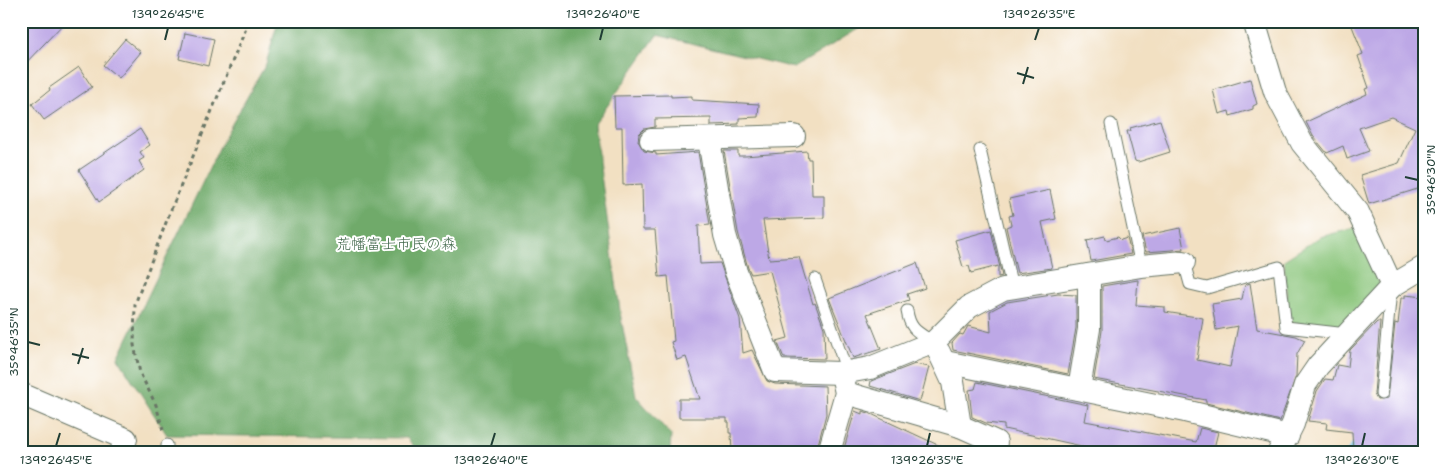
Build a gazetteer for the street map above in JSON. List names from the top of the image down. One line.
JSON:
{"parks":["荒幡富士市民の森"],"coordinates":["139°26'45\"E","139°26'40\"E","139°26'35\"E","35°46'30\"N","35°46'35\"N","139°26'30\"E"]}
